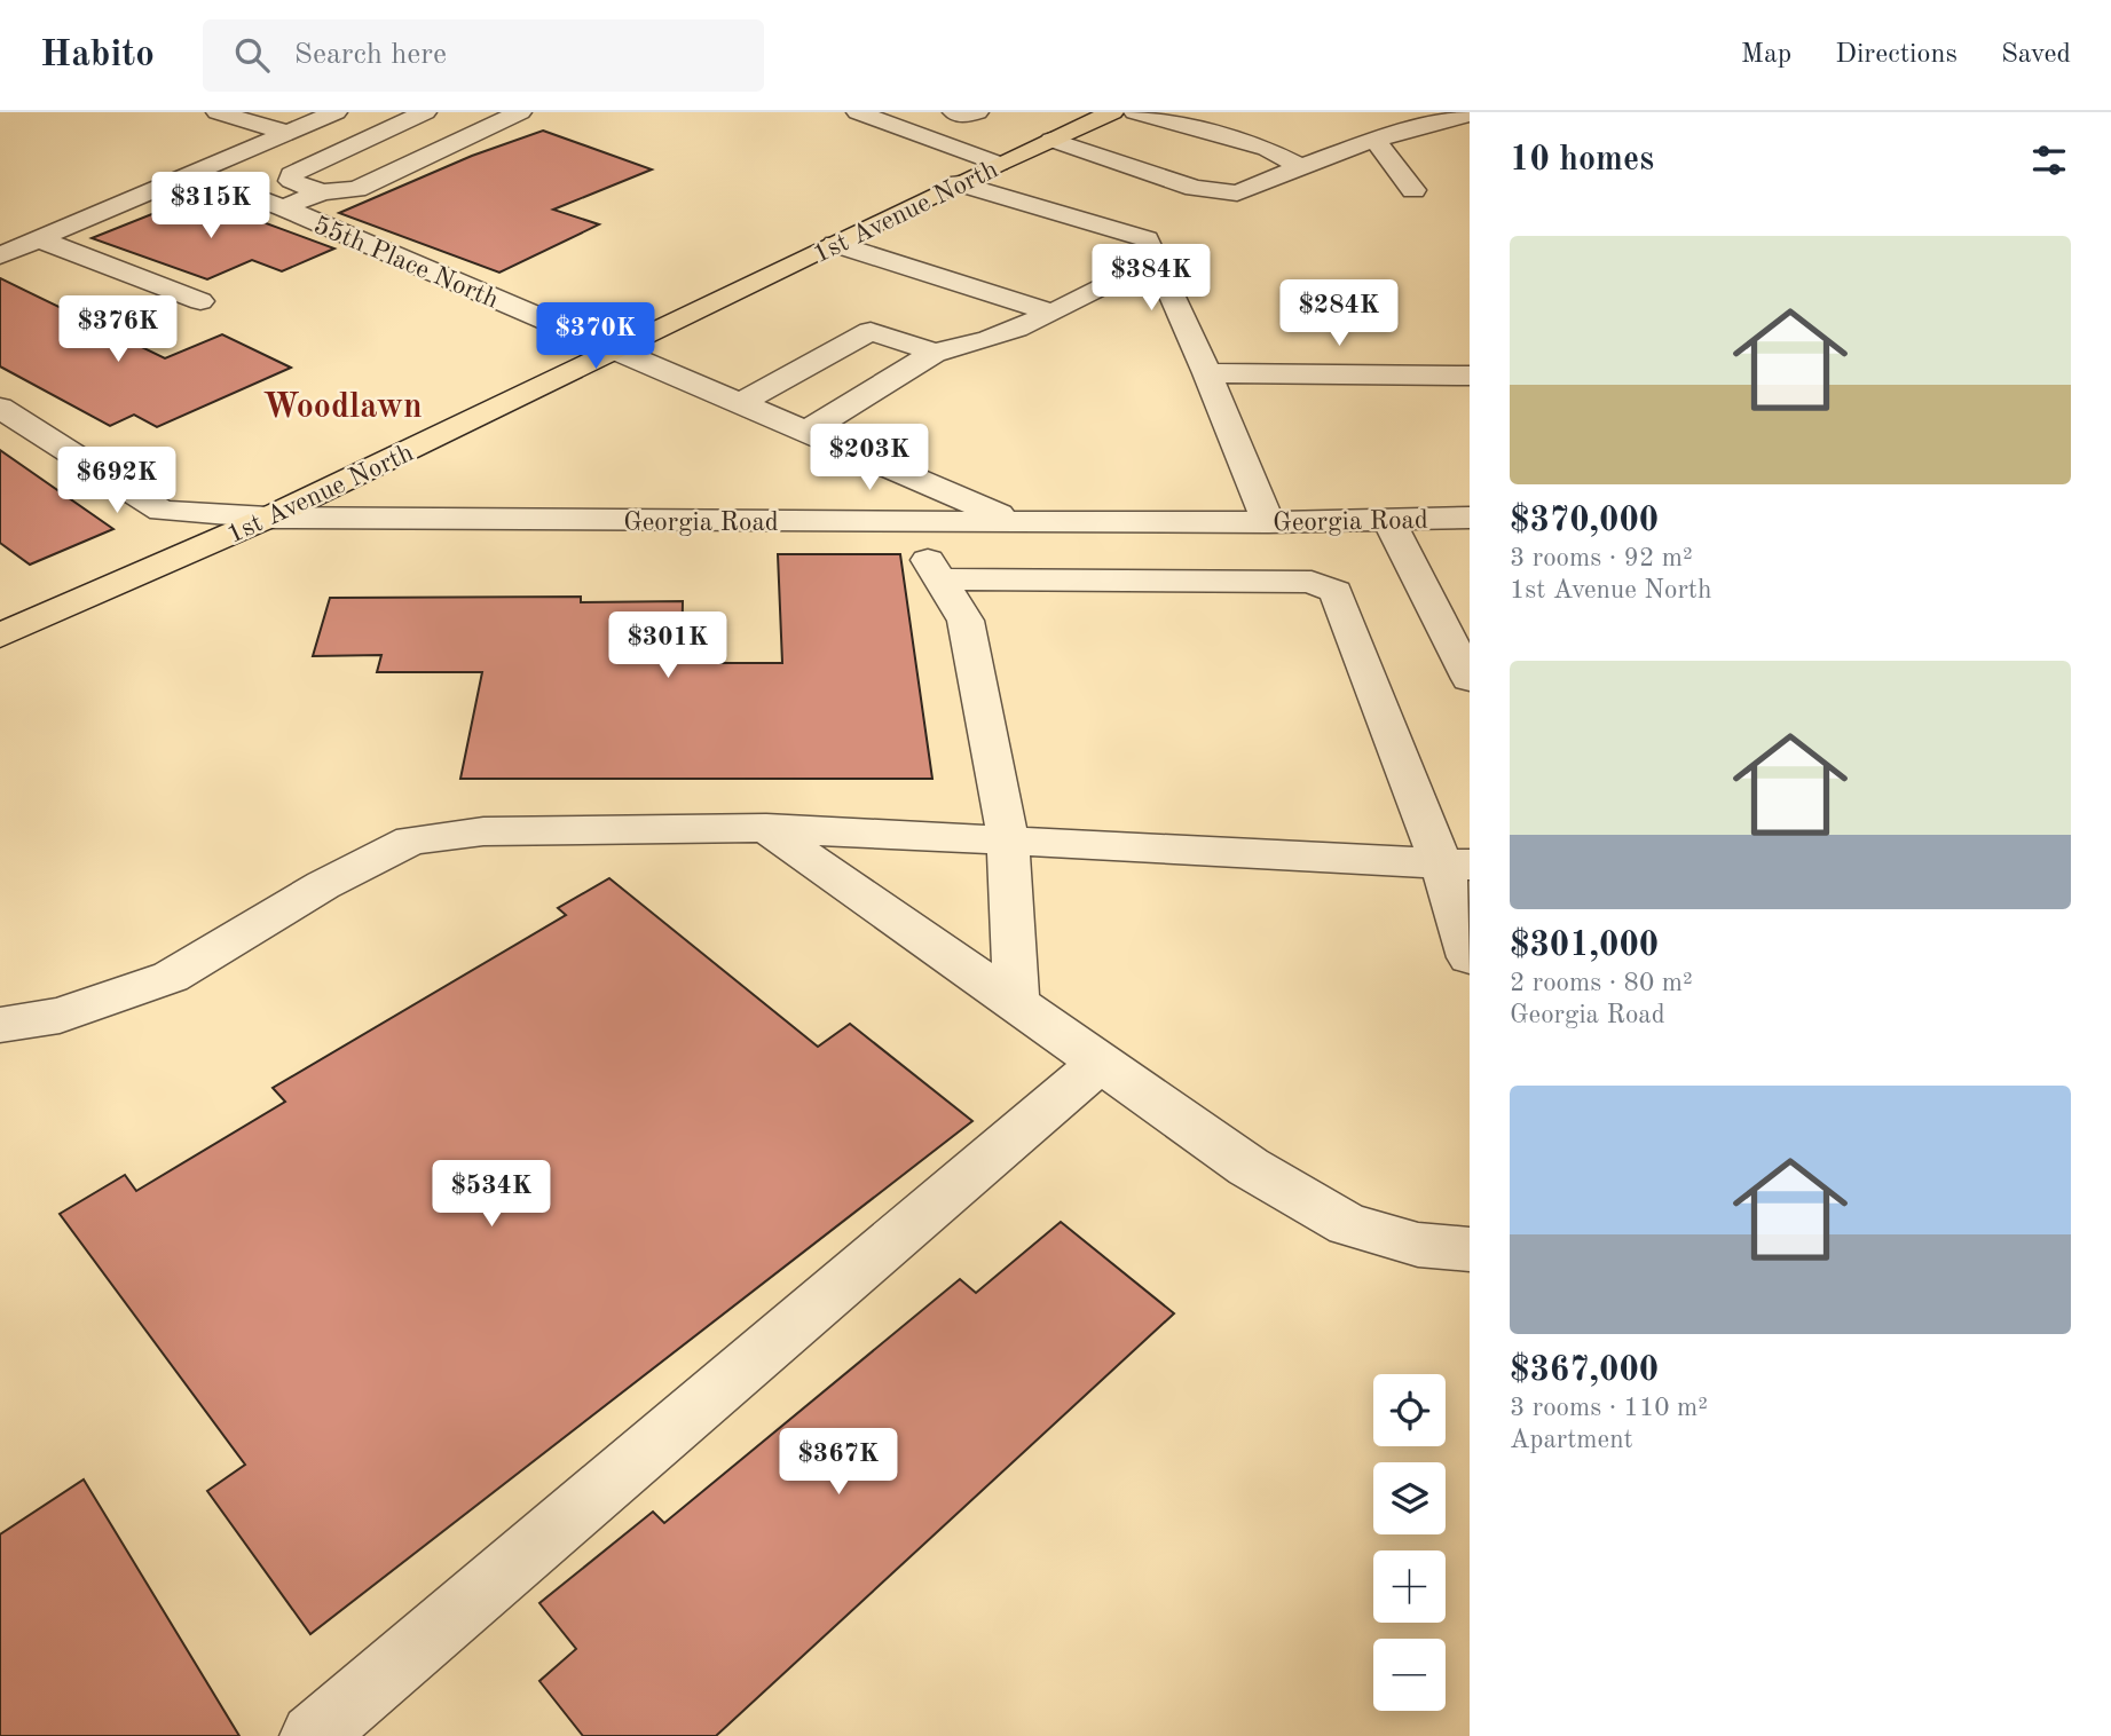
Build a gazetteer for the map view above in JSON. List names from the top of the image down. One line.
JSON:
{"streets":{"main road":["1st Avenue North"],"street":["55th Place North","Georgia Road"]},"crossings":[["1st Avenue North","55th Place North"],["1st Avenue North","Georgia Road"],["55th Place North","Georgia Road"]],"districts":["Woodlawn"],"page":{"header":"Habito","search":"Search here","nav":["Map","Directions","Saved"],"heading":"10 homes","price":["$315K","$384K","$284K","$376K","$370K","$203K","$692K","$301K","$534K","$367K"],"list":[{"name":"$370,000","note":"3 rooms · 92 m² · 1st Avenue North"},{"name":"$301,000","note":"2 rooms · 80 m² · Georgia Road"},{"name":"$367,000","note":"3 rooms · 110 m² · Apartment"}],"map_buttons":["+","−"]}}
